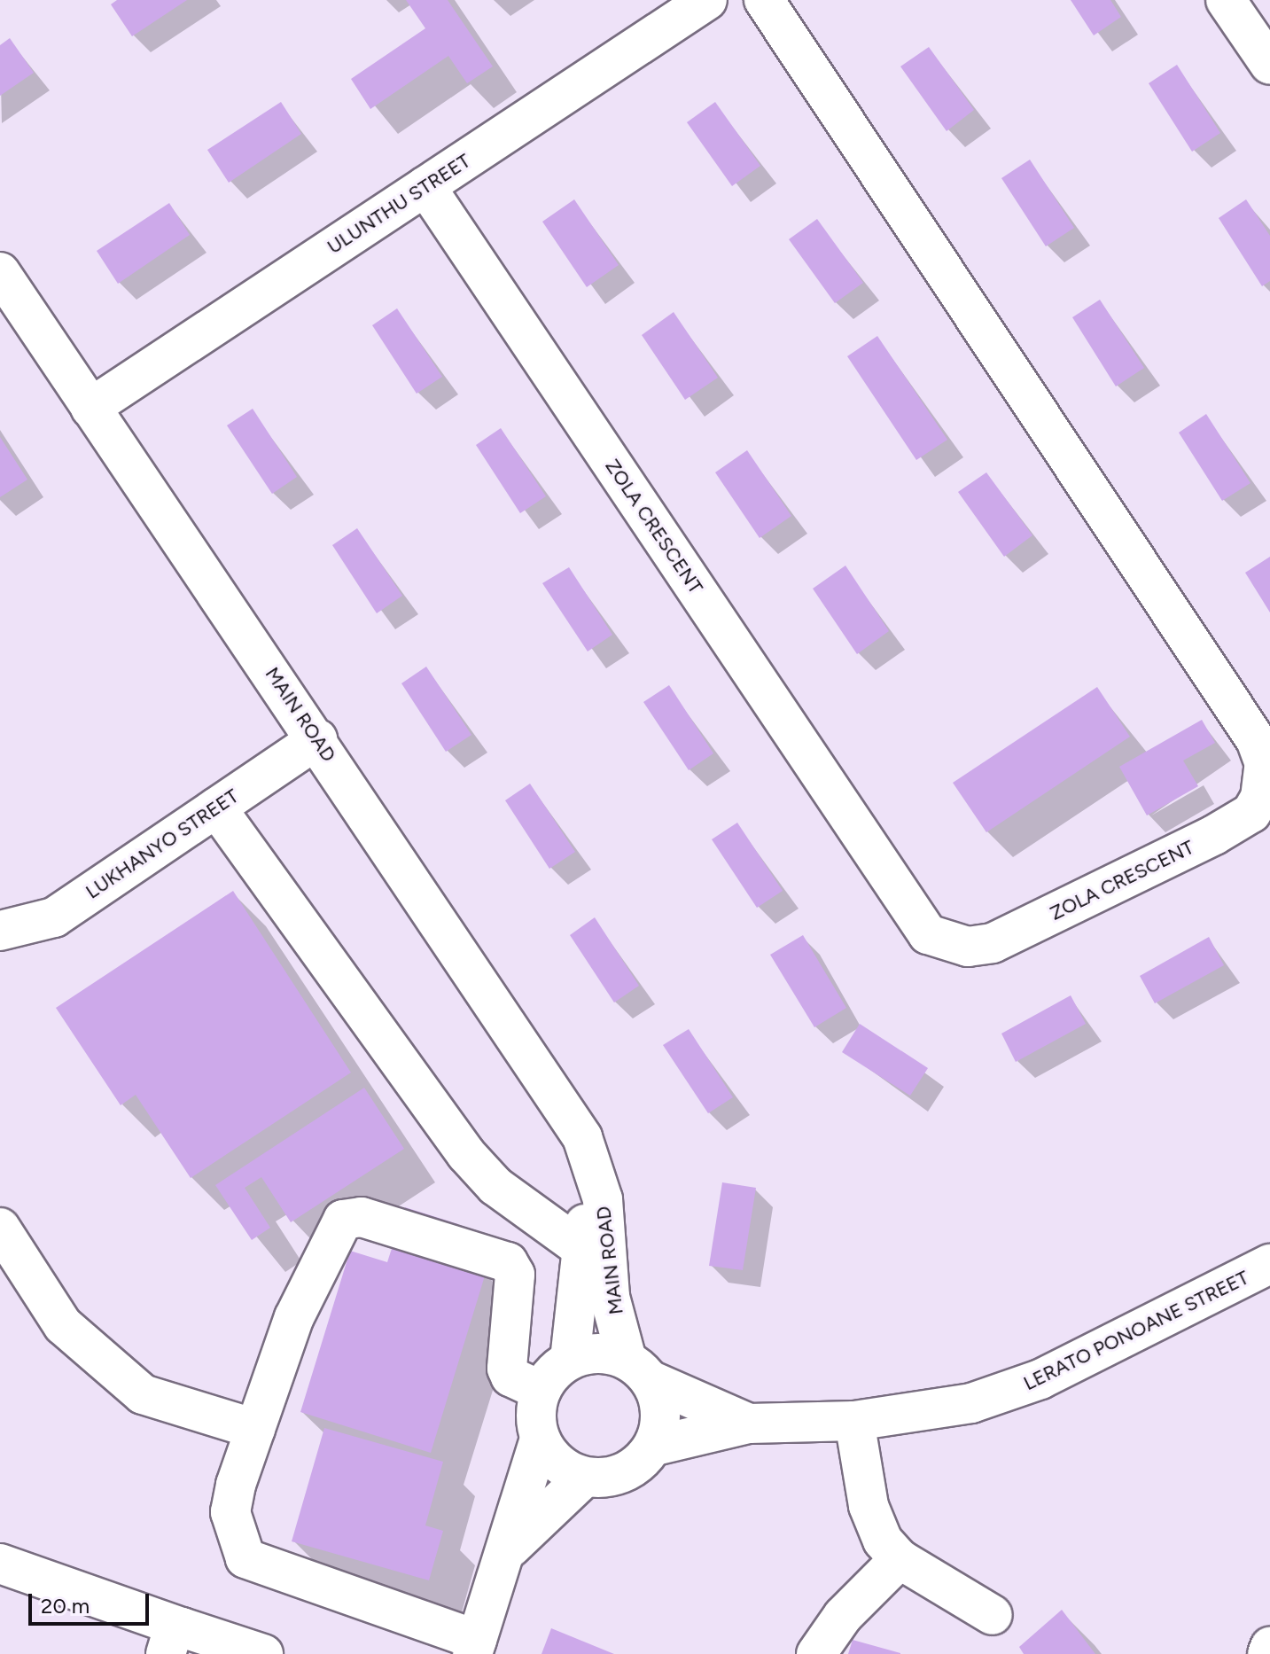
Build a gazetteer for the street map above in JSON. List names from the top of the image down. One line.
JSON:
{"streets":{"street":["ULUNTHU STREET","ZOLA CRESCENT","MAIN ROAD","LUKHANYO STREET","LERATO PONOANE STREET"]},"crossings":[["ULUNTHU STREET","ZOLA CRESCENT"],["ULUNTHU STREET","MAIN ROAD"],["MAIN ROAD","LUKHANYO STREET"],["MAIN ROAD","LERATO PONOANE STREET"]],"scale_bar":"20 m"}
